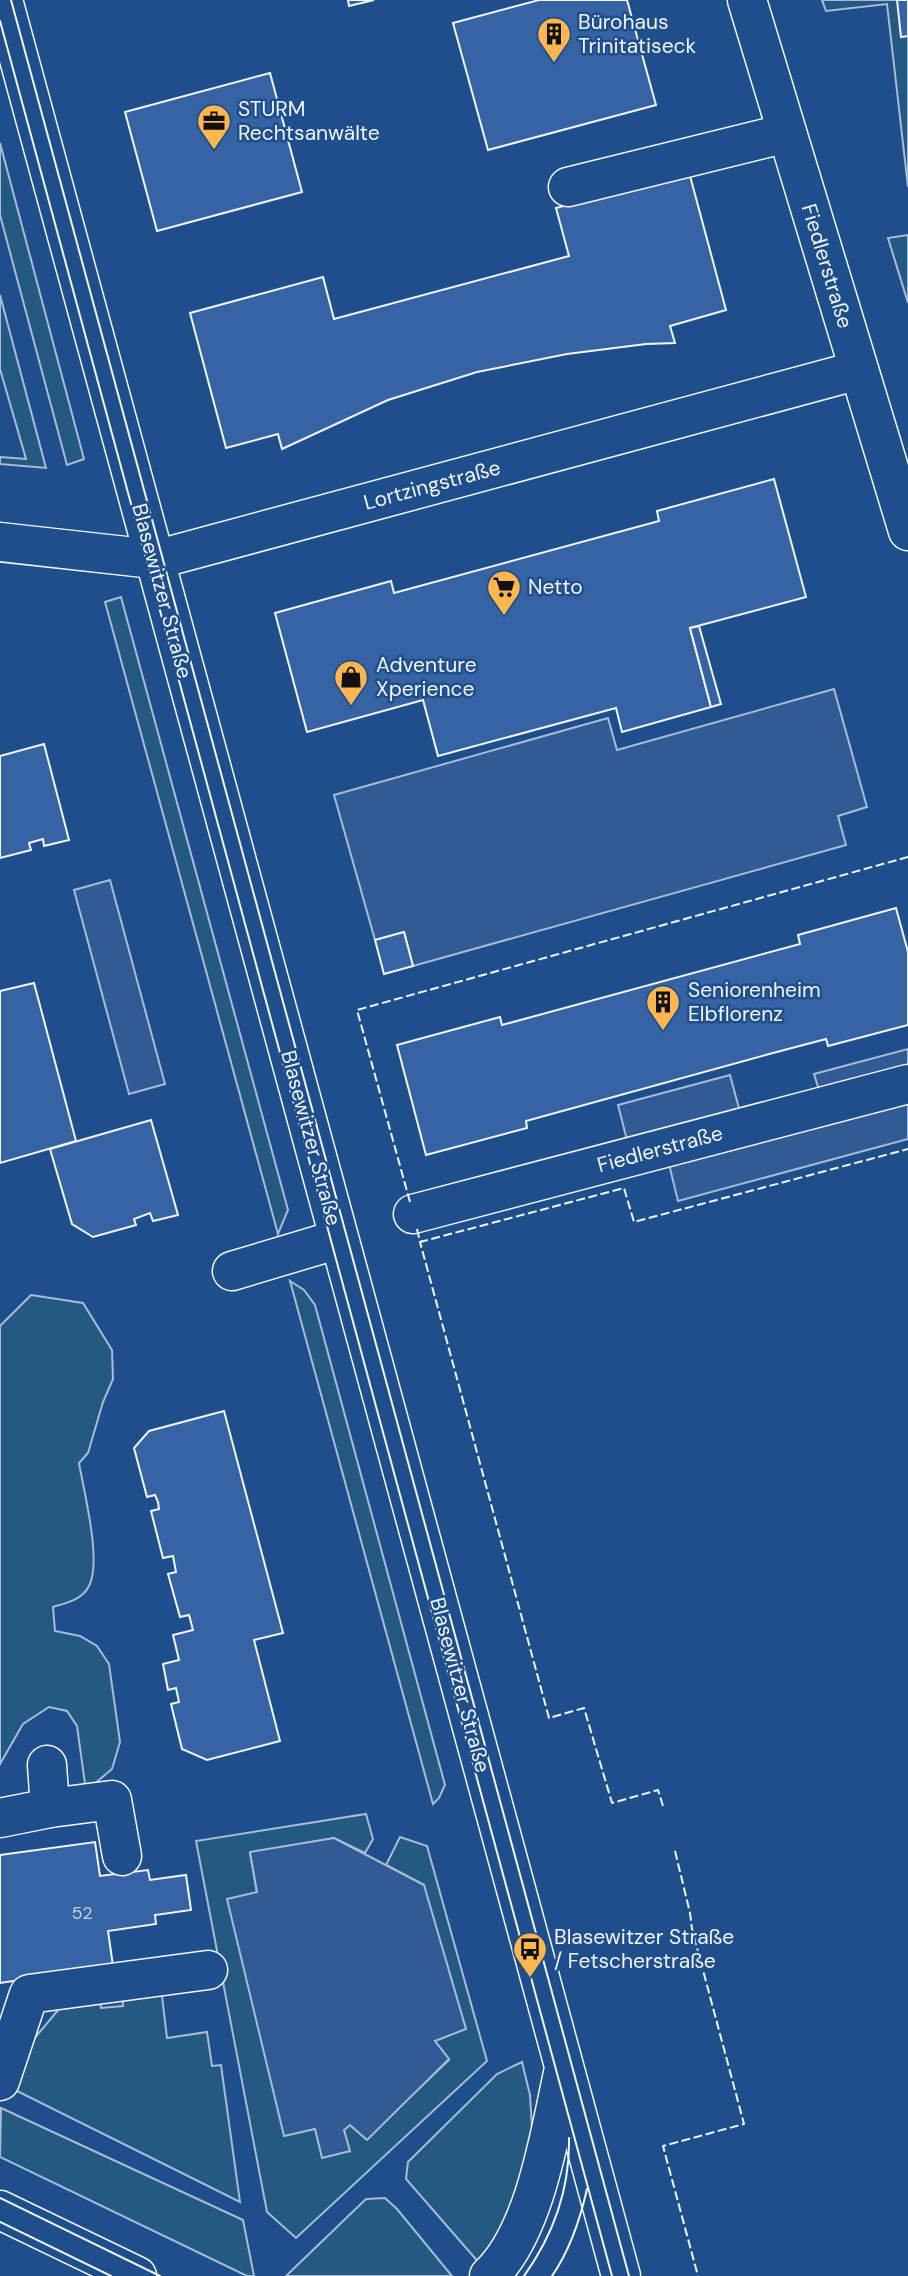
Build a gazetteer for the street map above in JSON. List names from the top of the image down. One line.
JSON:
{"streets":{"street":["Fiedlerstraße","Lortzingstraße","Blasewitzer Straße"]},"crossings":[["Fiedlerstraße","Lortzingstraße"],["Lortzingstraße","Blasewitzer Straße"]],"places":{"building":["Bürohaus Trinitatiseck","Seniorenheim Elbflorenz"],"office":["STURM Rechtsanwälte"],"supermarket":["Netto"],"shop":["Adventure Xperience"],"bus stop":["Blasewitzer Straße / Fetscherstraße"]},"house_numbers":["52"]}
